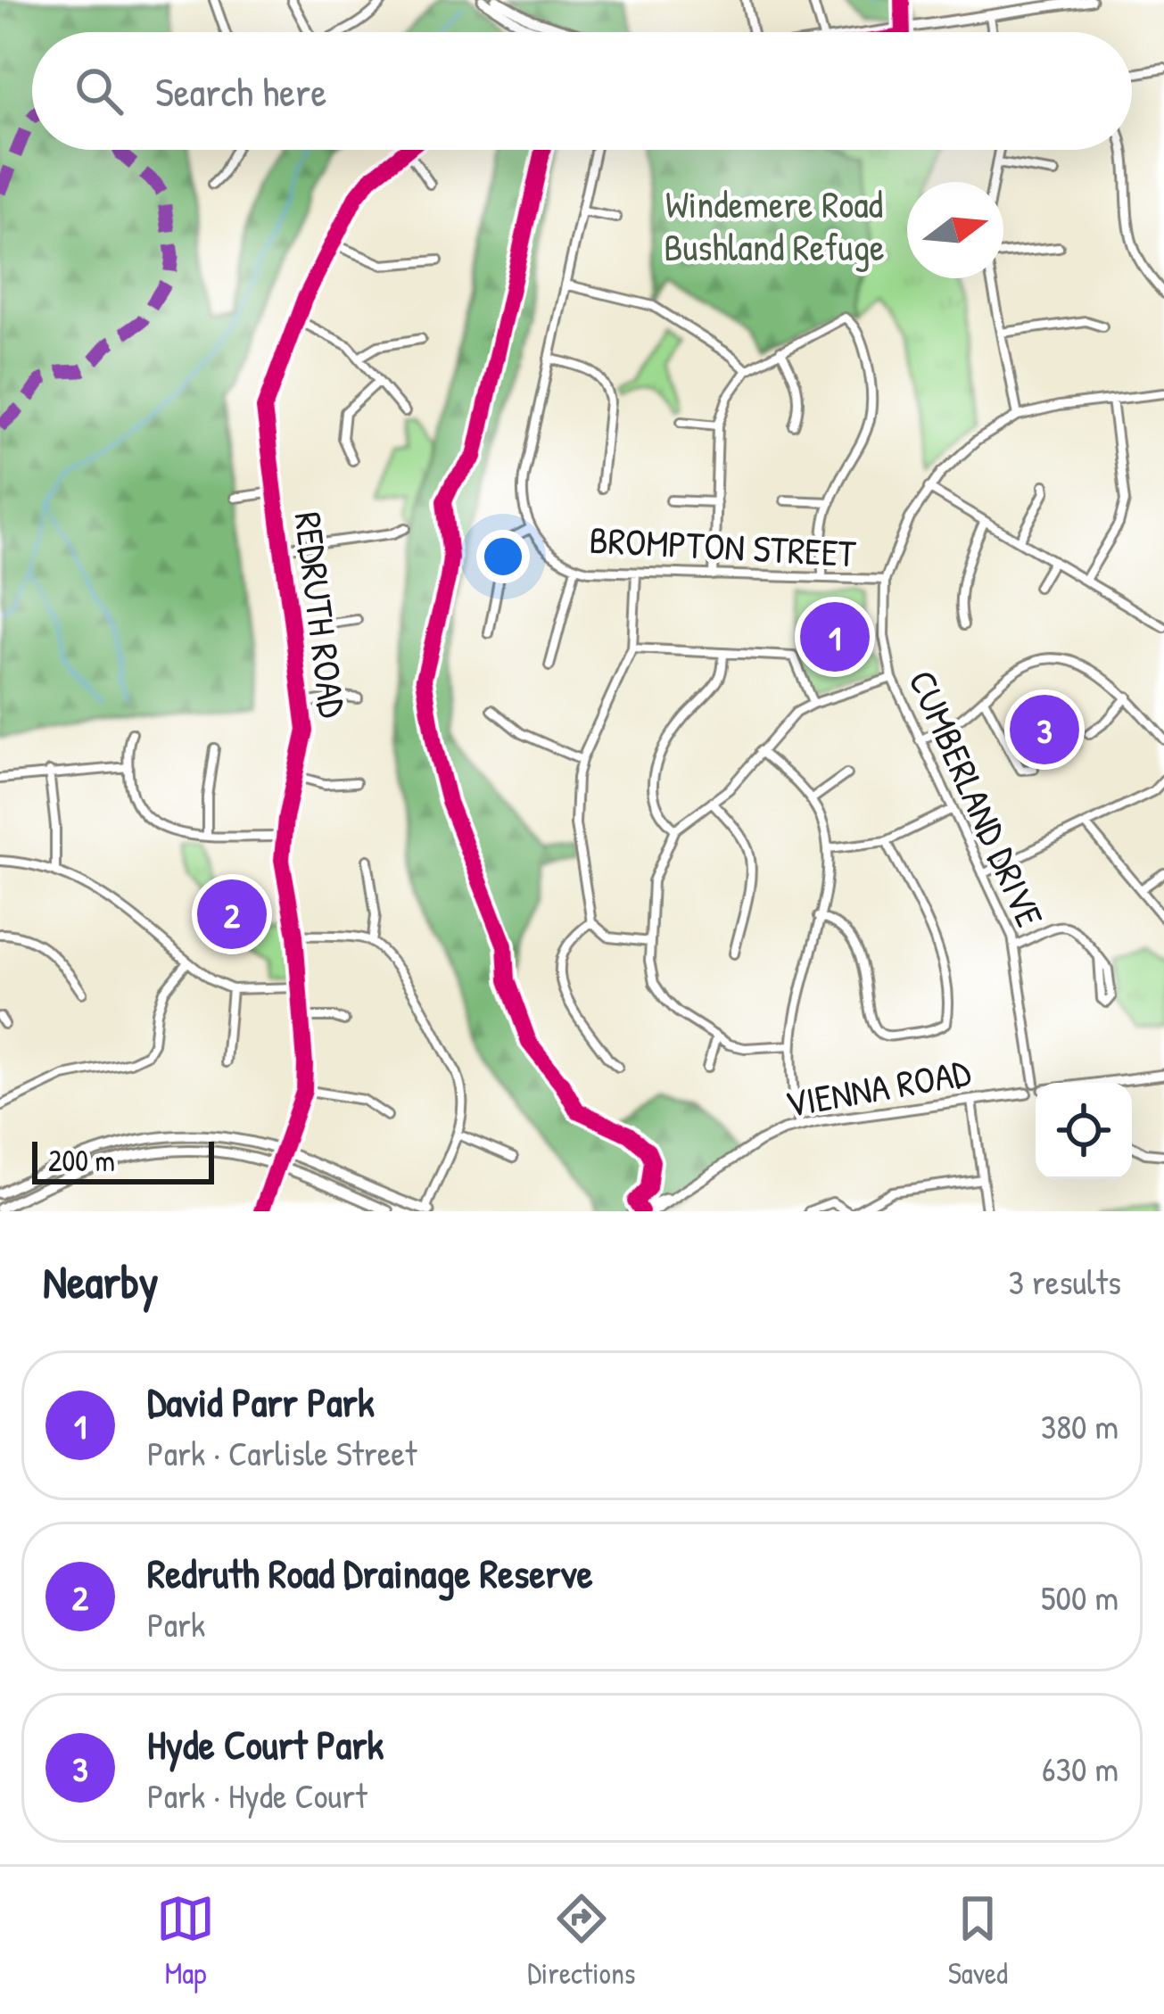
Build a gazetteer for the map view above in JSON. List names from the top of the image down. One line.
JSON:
{"streets":{"main road":["VIENNA ROAD"],"street":["BROMPTON STREET","REDRUTH ROAD","CUMBERLAND DRIVE"]},"crossings":[["BROMPTON STREET","CUMBERLAND DRIVE"]],"parks":["Windemere Road Bushland Refuge"],"scale_bar":"200 m","north":"right","page":{"search":"Search here","pins":["1","3","2"],"scale":"200 m","heading":["Nearby","3 results"],"list":[{"mark":"1","name":"David Parr Park","note":"Park · Carlisle Street","value":"380 m"},{"mark":"2","name":"Redruth Road Drainage Reserve","note":"Park","value":"500 m"},{"mark":"3","name":"Hyde Court Park","note":"Park · Hyde Court","value":"630 m"}],"nav":["Map","Directions","Saved"]}}
